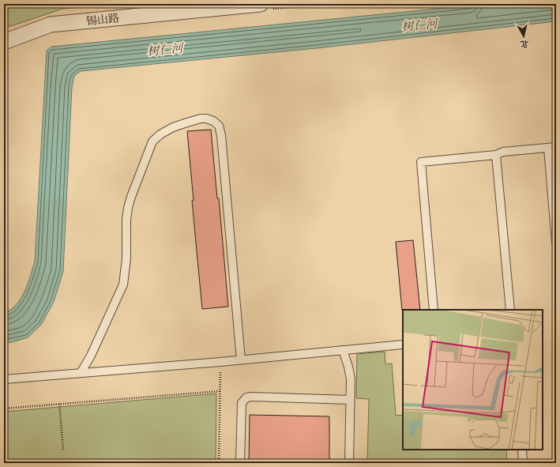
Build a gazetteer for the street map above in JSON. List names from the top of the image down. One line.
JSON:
{"streets":{"street":["锡山路"]},"water":["树仁河"],"north":"bottom"}
